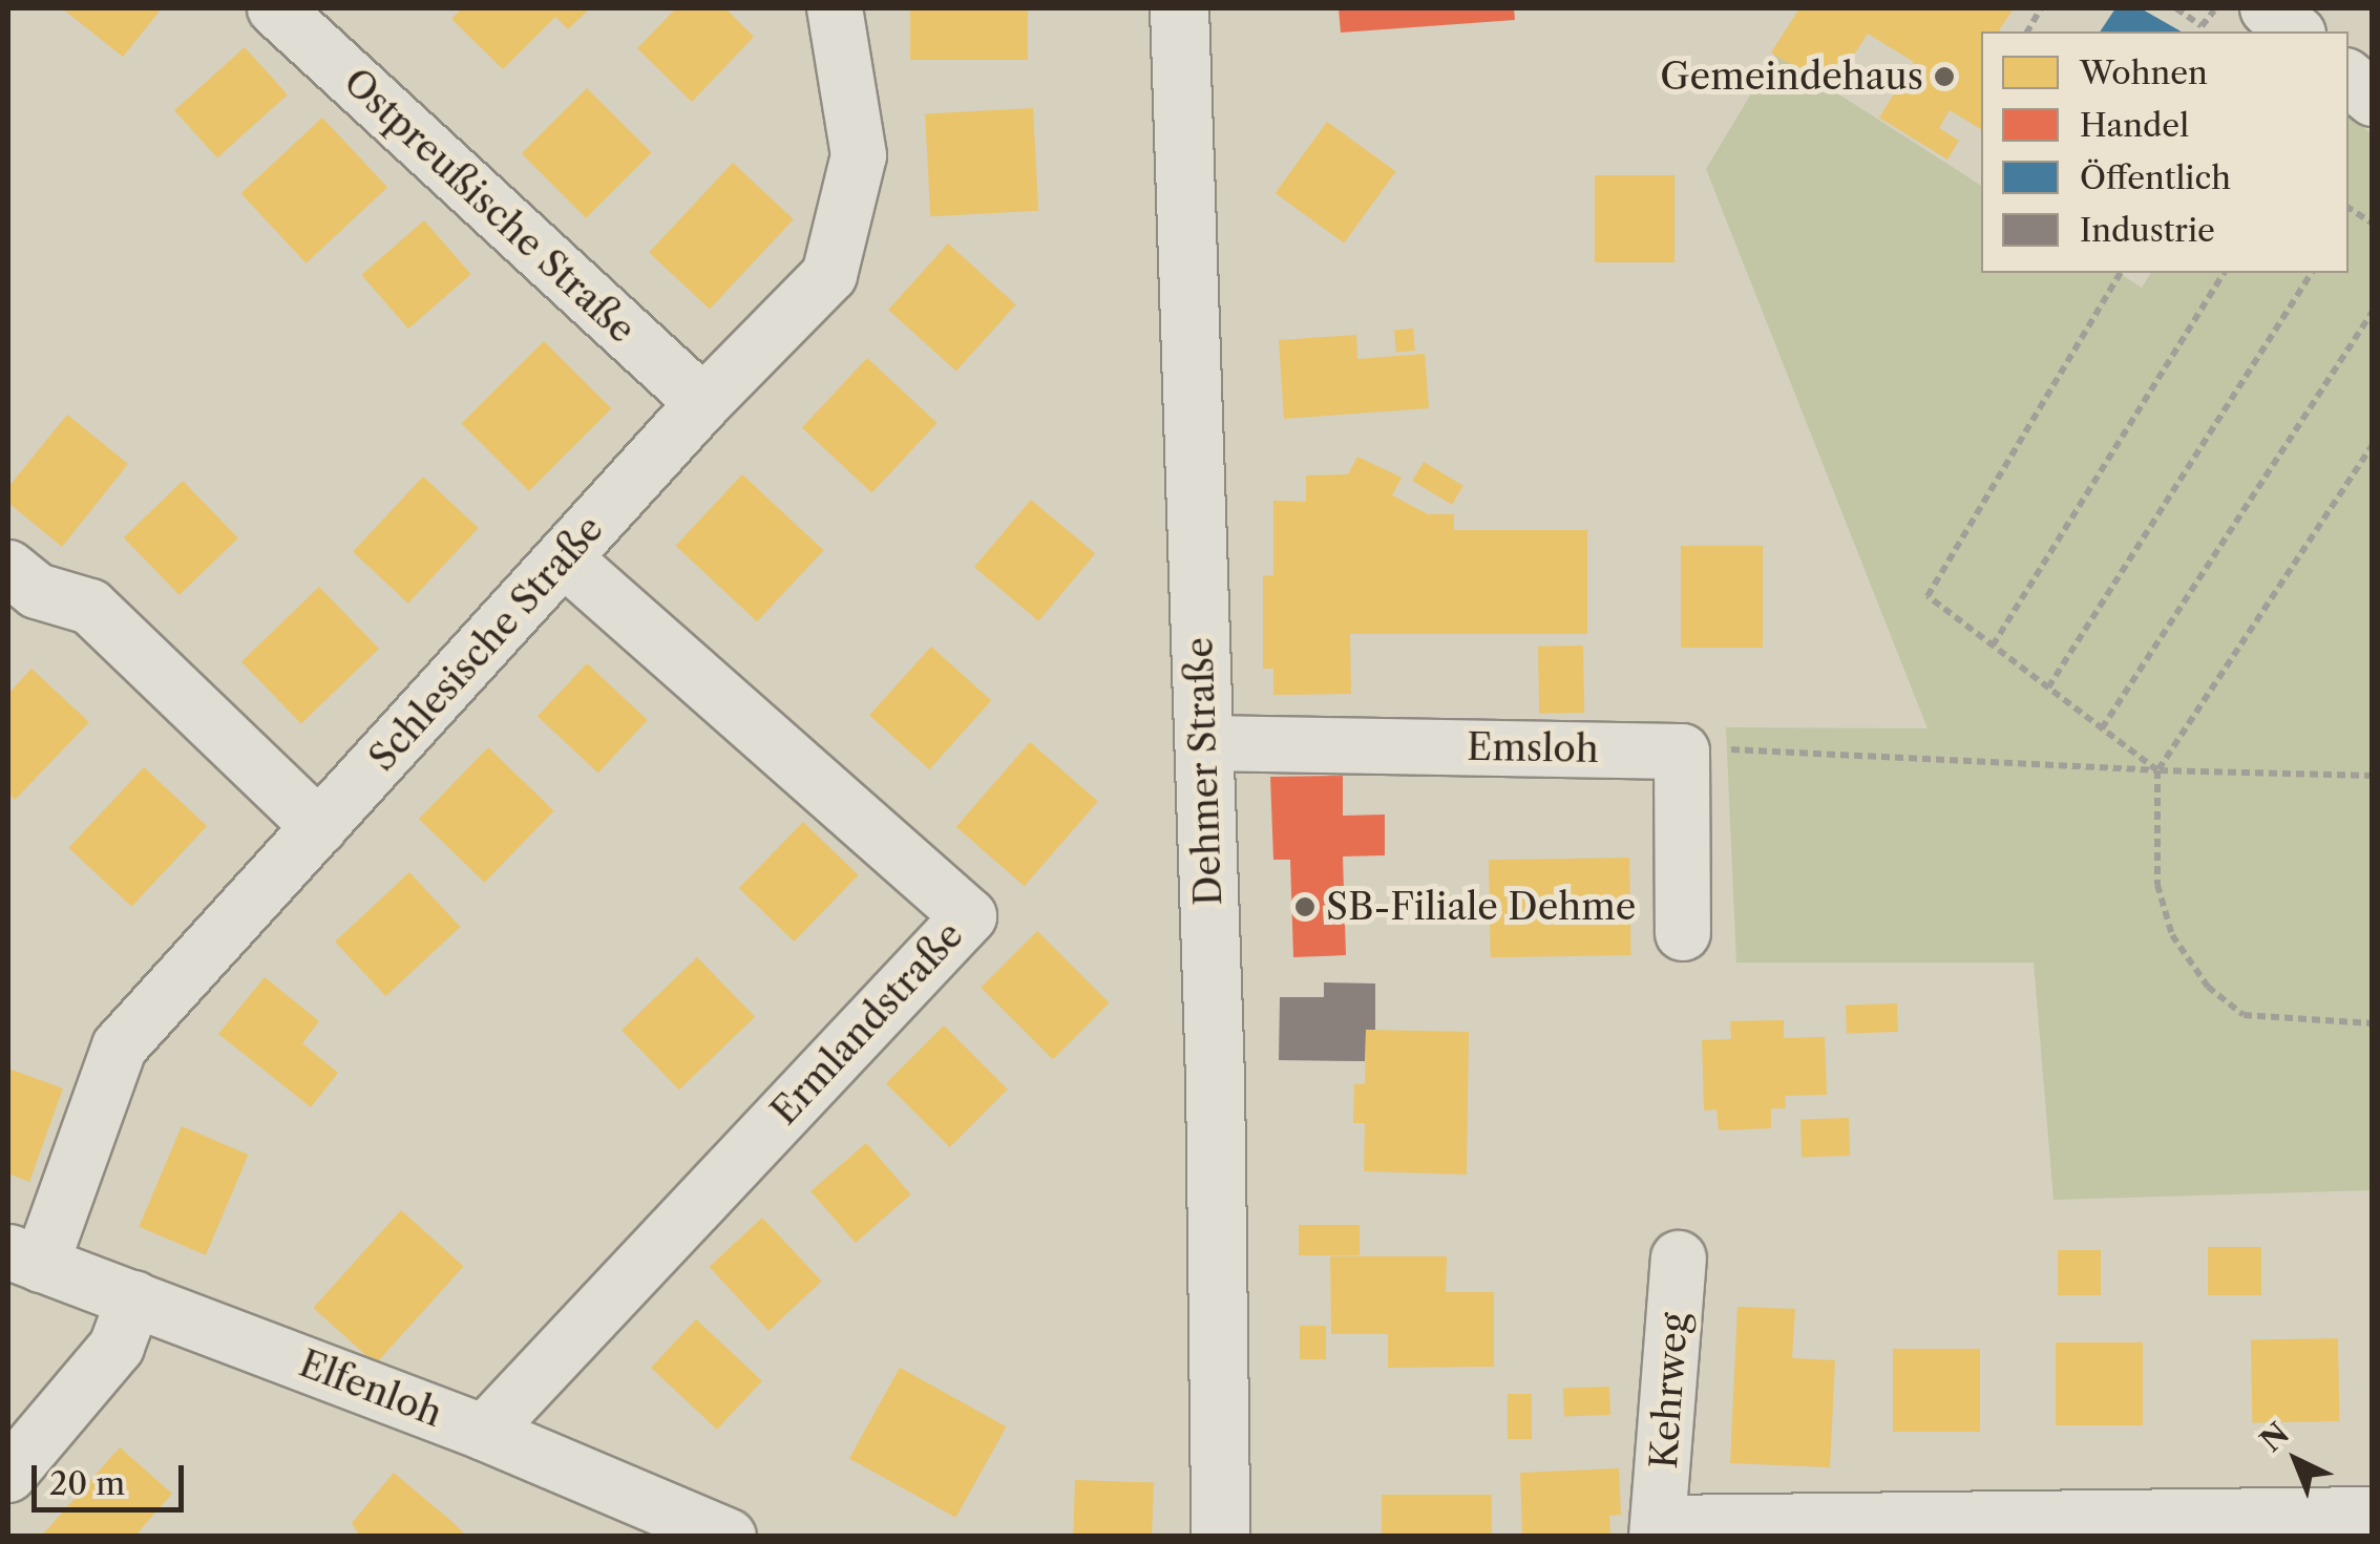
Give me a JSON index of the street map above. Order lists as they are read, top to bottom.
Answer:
{
  "streets": {
    "street": [
      "Ostpreußische Straße",
      "Schlesische Straße",
      "Emsloh",
      "Dehmer Straße",
      "Ermlandstraße",
      "Elfenloh",
      "Kehrweg"
    ]
  },
  "crossings": [
    ["Ostpreußische Straße", "Schlesische Straße"],
    ["Schlesische Straße", "Ermlandstraße"],
    ["Schlesische Straße", "Elfenloh"],
    ["Emsloh", "Dehmer Straße"],
    ["Ermlandstraße", "Elfenloh"]
  ],
  "places": ["Gemeindehaus", "SB-Filiale Dehme"],
  "legend": [
    "Wohnen",
    "Handel",
    "Öffentlich",
    "Industrie"
  ],
  "scale_bar": "20 m",
  "north": "top left"
}
